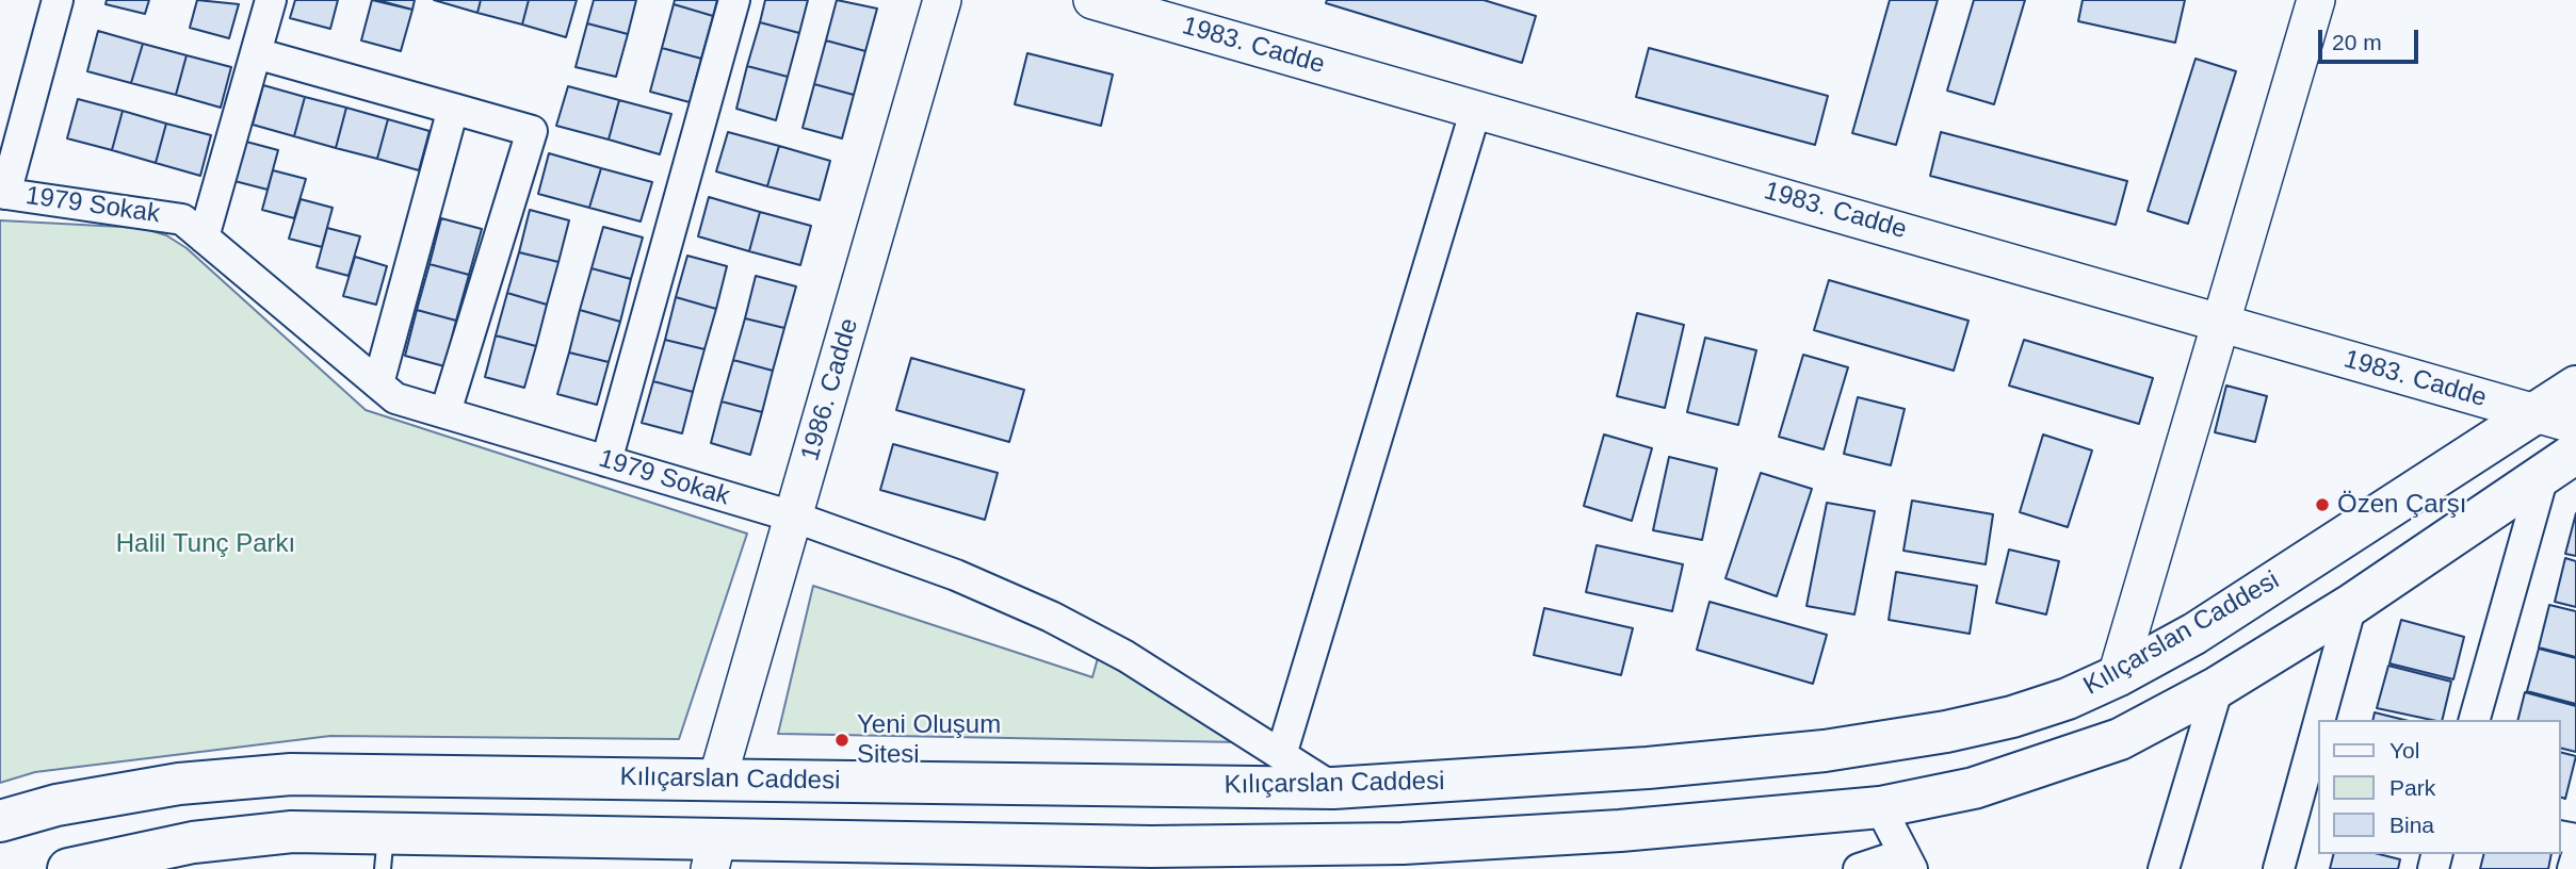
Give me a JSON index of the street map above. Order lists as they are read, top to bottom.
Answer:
{
  "streets": {
    "main road": ["Kılıçarslan Caddesi"],
    "street": ["1983. Cadde", "1979 Sokak", "1986. Cadde"]
  },
  "crossings": [
    ["1983. Cadde", "Kılıçarslan Caddesi"],
    ["1979 Sokak", "1986. Cadde"],
    ["1979 Sokak", "Kılıçarslan Caddesi"],
    ["1986. Cadde", "Kılıçarslan Caddesi"]
  ],
  "parks": ["Halil Tunç Parkı"],
  "places": ["Özen Çarşı", "Yeni Oluşum Sitesi"],
  "legend": ["Yol", "Park", "Bina"],
  "scale_bar": "20 m"
}
